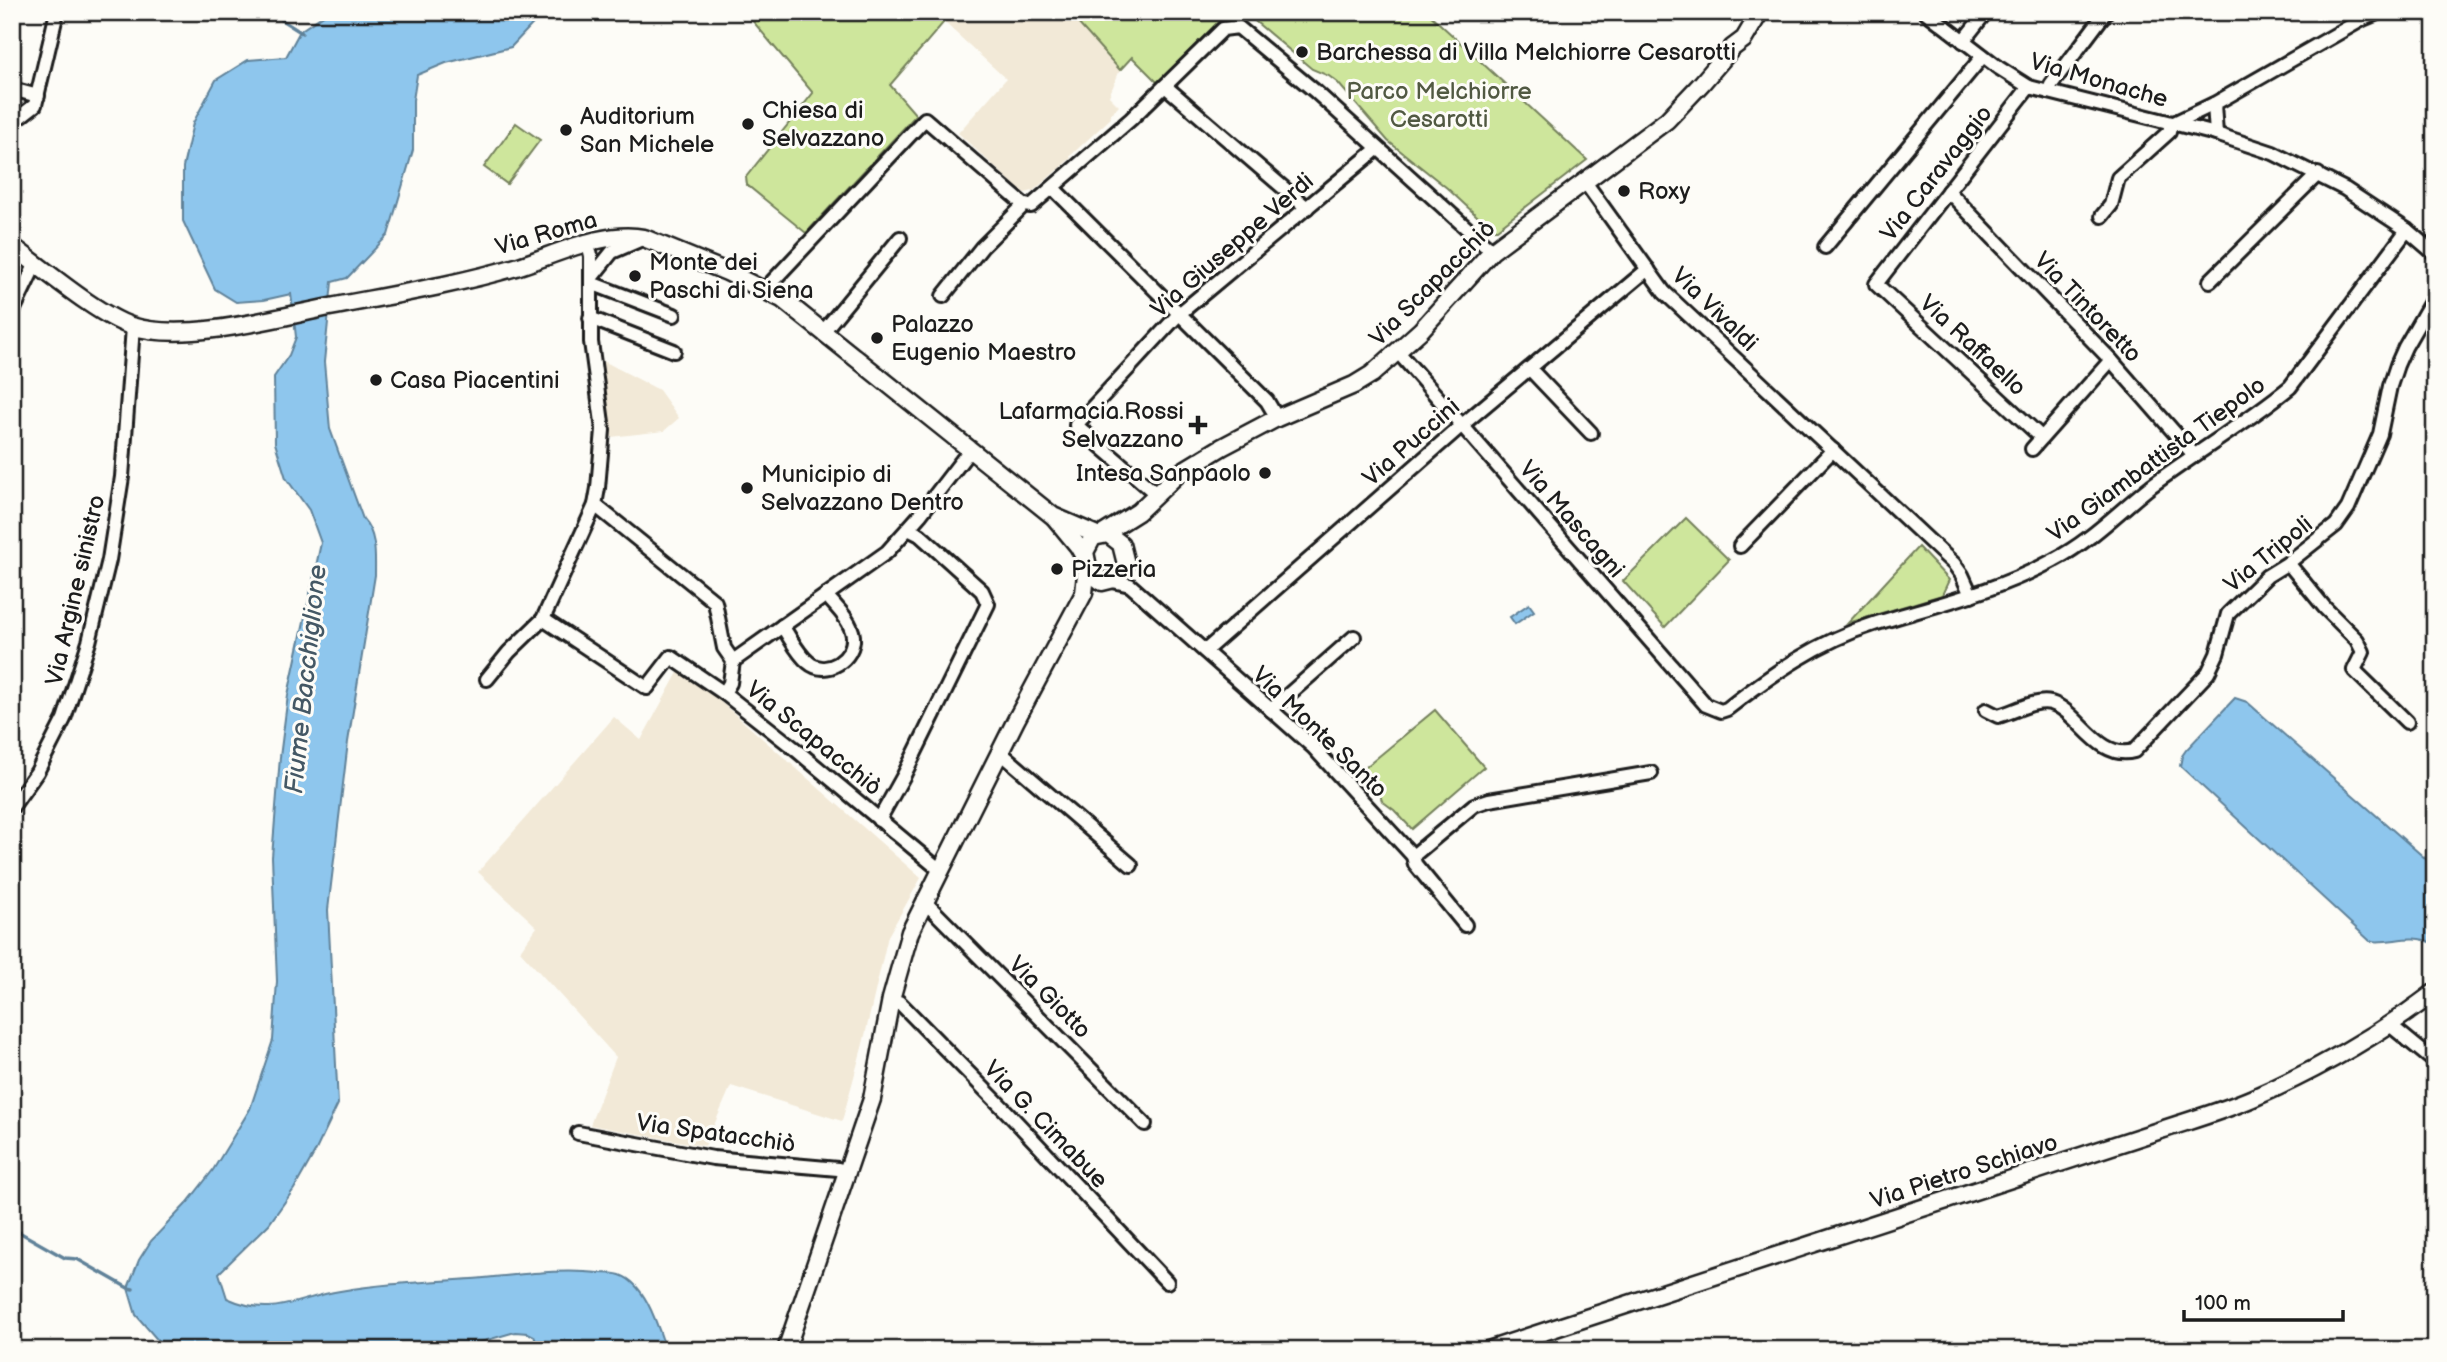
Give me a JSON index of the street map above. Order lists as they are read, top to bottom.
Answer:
{
  "streets": {
    "street": [
      "Via Monache",
      "Via Caravaggio",
      "Via Roma",
      "Via Giuseppe Verdi",
      "Via Scapacchiò",
      "Via Tintoretto",
      "Via Vivaldi",
      "Via Raffaello",
      "Via Puccini",
      "Via Giambattista Tiepolo",
      "Via Mascagni",
      "Via Tripoli",
      "Via Argine sinistro",
      "Via Monte Santo",
      "Via Giotto",
      "Via G. Cimabue",
      "Via Spatacchiò",
      "Via Pietro Schiavo"
    ]
  },
  "crossings": [
    ["Via Monache", "Via Caravaggio"],
    ["Via Caravaggio", "Via Tintoretto"],
    ["Via Caravaggio", "Via Raffaello"],
    ["Via Roma", "Via Scapacchiò"],
    ["Via Roma", "Via Argine sinistro"],
    ["Via Roma", "Via Monte Santo"],
    ["Via Giuseppe Verdi", "Via Scapacchiò"],
    ["Via Scapacchiò", "Via Vivaldi"],
    ["Via Scapacchiò", "Via Mascagni"],
    ["Via Scapacchiò", "Via Monte Santo"],
    ["Via Tintoretto", "Via Giambattista Tiepolo"],
    ["Via Vivaldi", "Via Puccini"],
    ["Via Vivaldi", "Via Giambattista Tiepolo"],
    ["Via Puccini", "Via Mascagni"],
    ["Via Puccini", "Via Monte Santo"],
    ["Via Giambattista Tiepolo", "Via Mascagni"]
  ],
  "water": ["Fiume Bacchiglione"],
  "parks": ["Parco Melchiorre Cesarotti"],
  "places": {
    "other": [
      "Barchessa di Villa Melchiorre Cesarotti",
      "Chiesa di Selvazzano",
      "Auditorium San Michele",
      "Roxy",
      "Monte dei Paschi di Siena",
      "Palazzo Eugenio Maestro",
      "Casa Piacentini",
      "Intesa Sanpaolo",
      "Municipio di Selvazzano Dentro",
      "Pizzeria"
    ],
    "health": ["Lafarmacia.Rossi Selvazzano"]
  },
  "scale_bar": "100 m"
}
